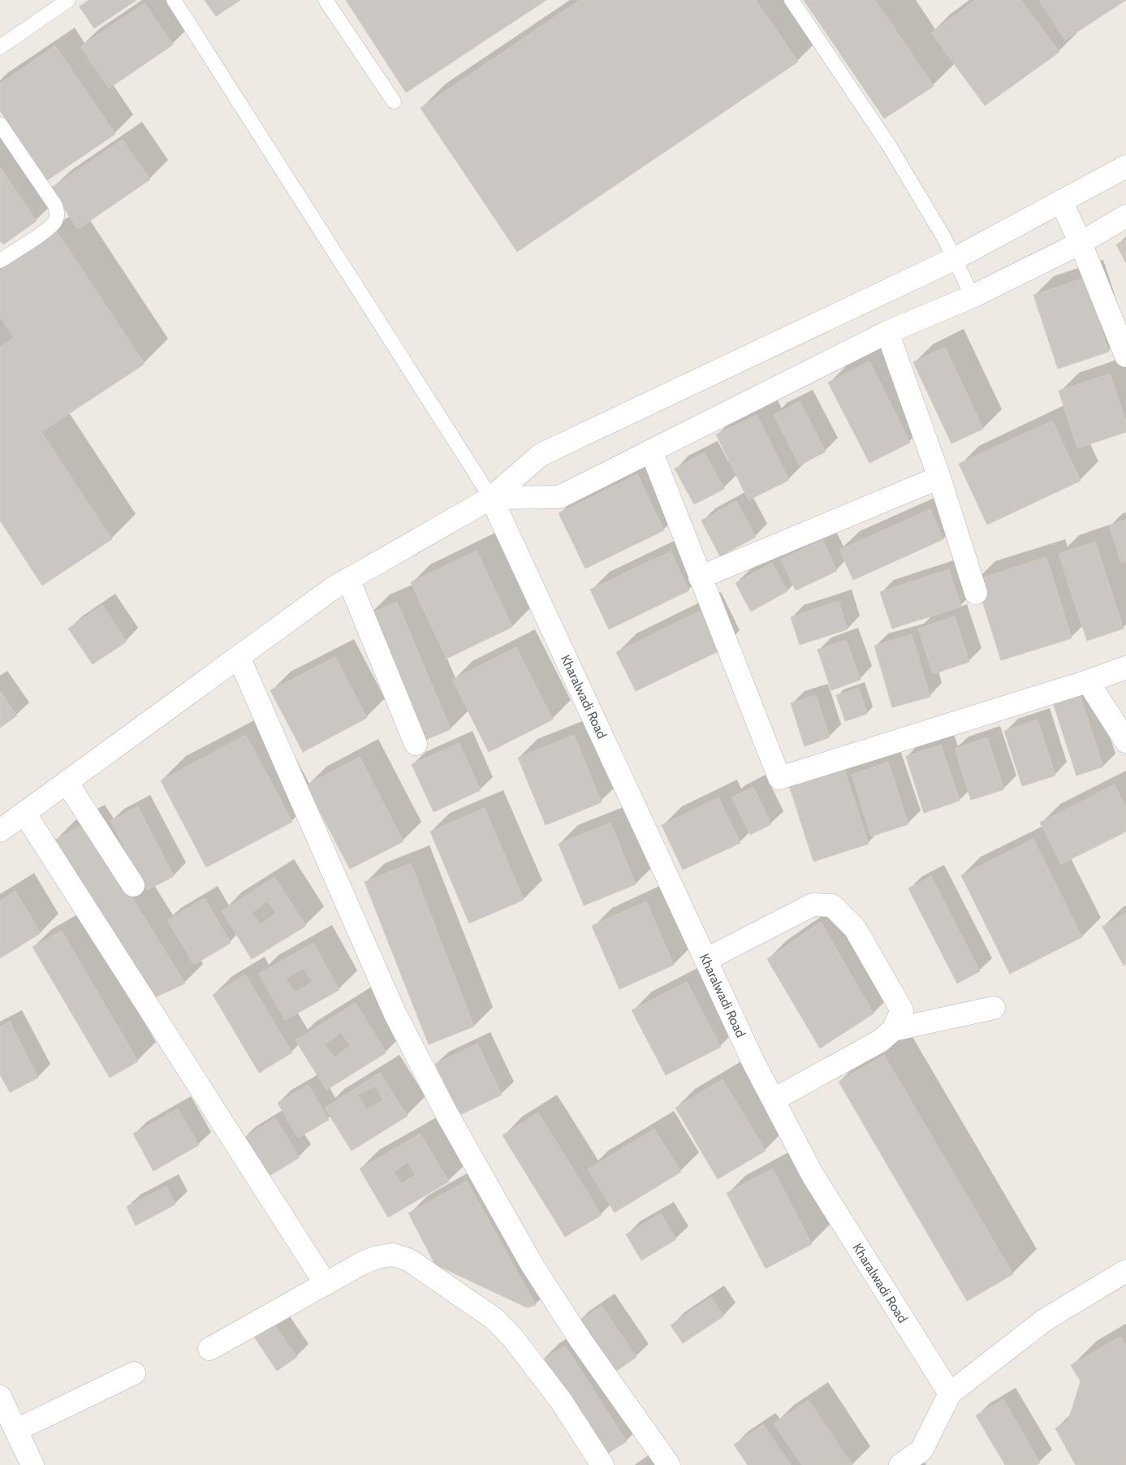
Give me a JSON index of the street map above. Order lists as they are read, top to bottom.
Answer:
{
  "streets": {
    "street": ["Kharalwadi Road"]
  }
}
